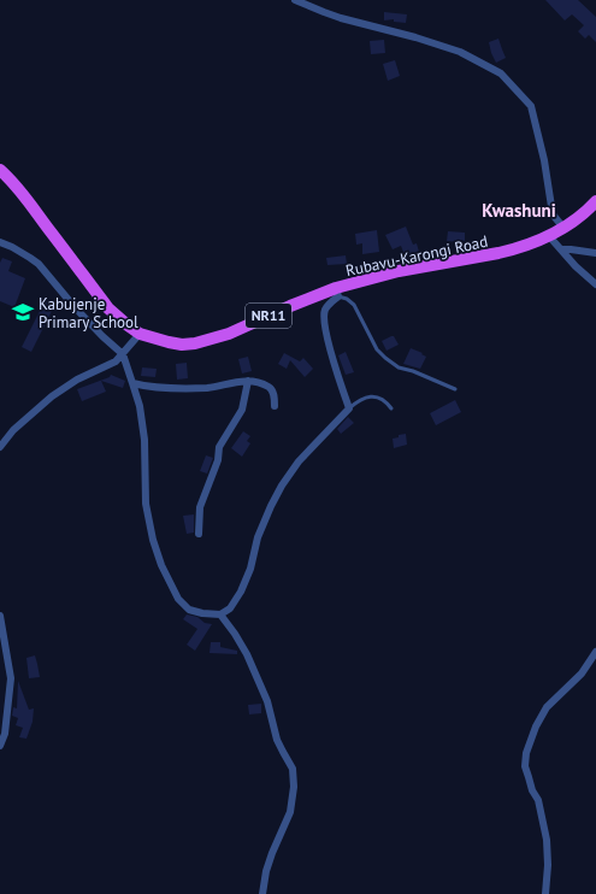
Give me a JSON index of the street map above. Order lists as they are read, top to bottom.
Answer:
{
  "streets": {
    "highway": ["Rubavu-Karongi Road", "NR11"]
  },
  "districts": ["Kwashuni"],
  "places": {
    "school or university": ["Kabujenje Primary School"]
  }
}
